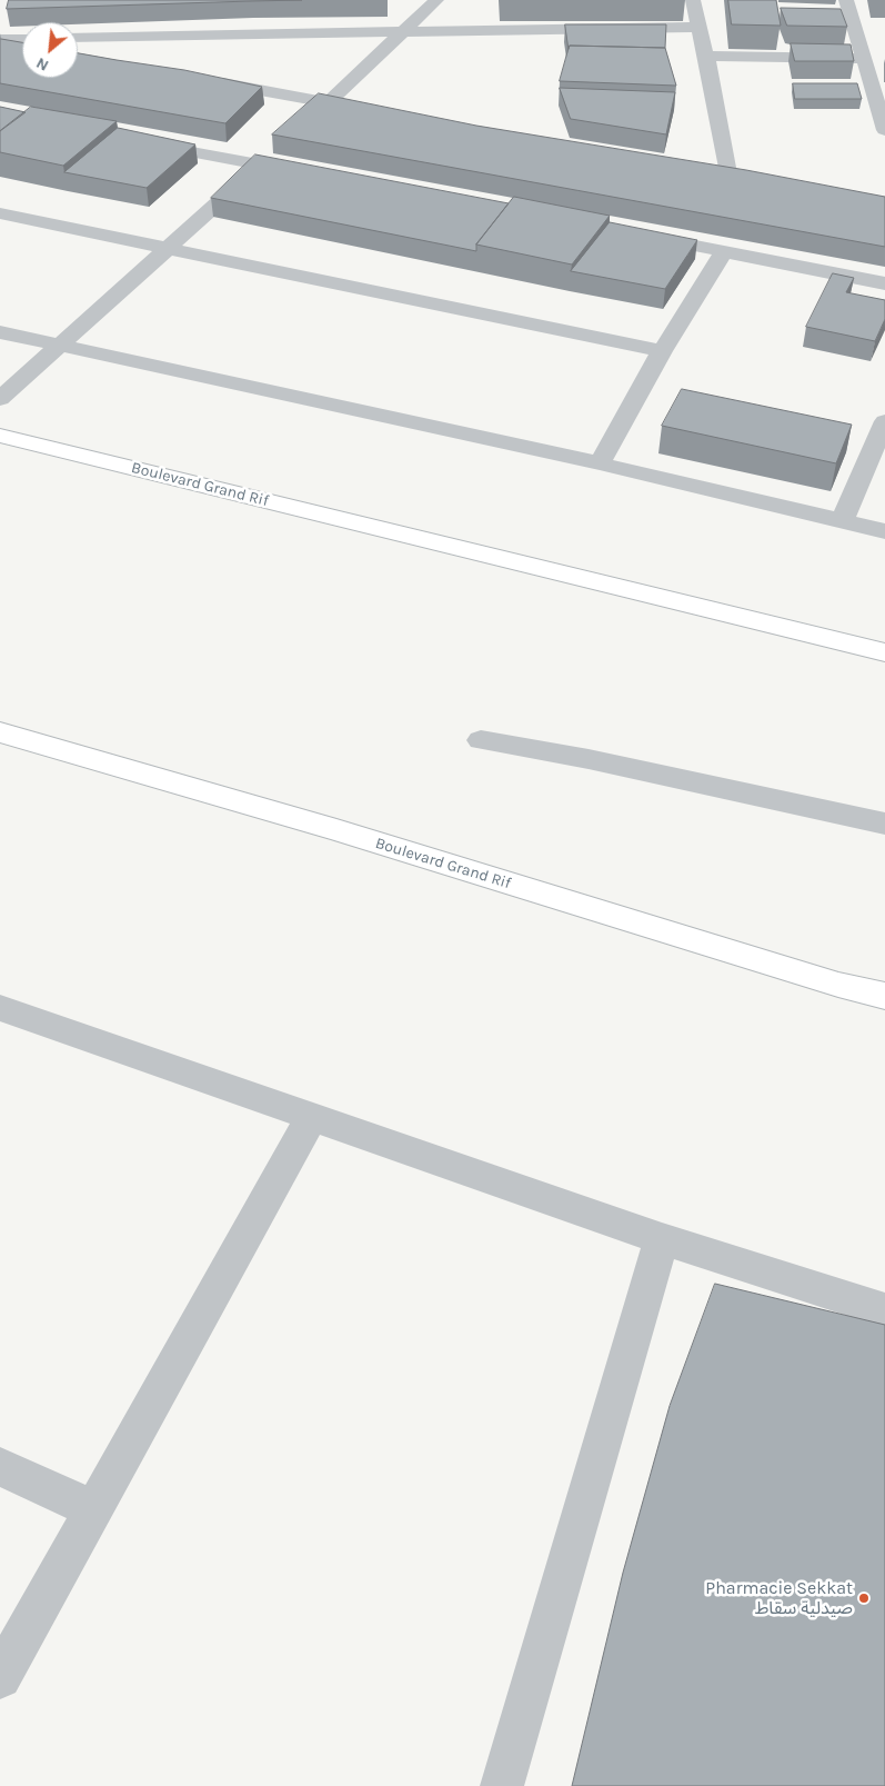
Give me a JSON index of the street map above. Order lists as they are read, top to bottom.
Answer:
{
  "streets": {
    "main road": ["Boulevard Grand Rif"]
  },
  "places": ["Pharmacie Sekkat صيدلية سقاط"],
  "north": "bottom left"
}
